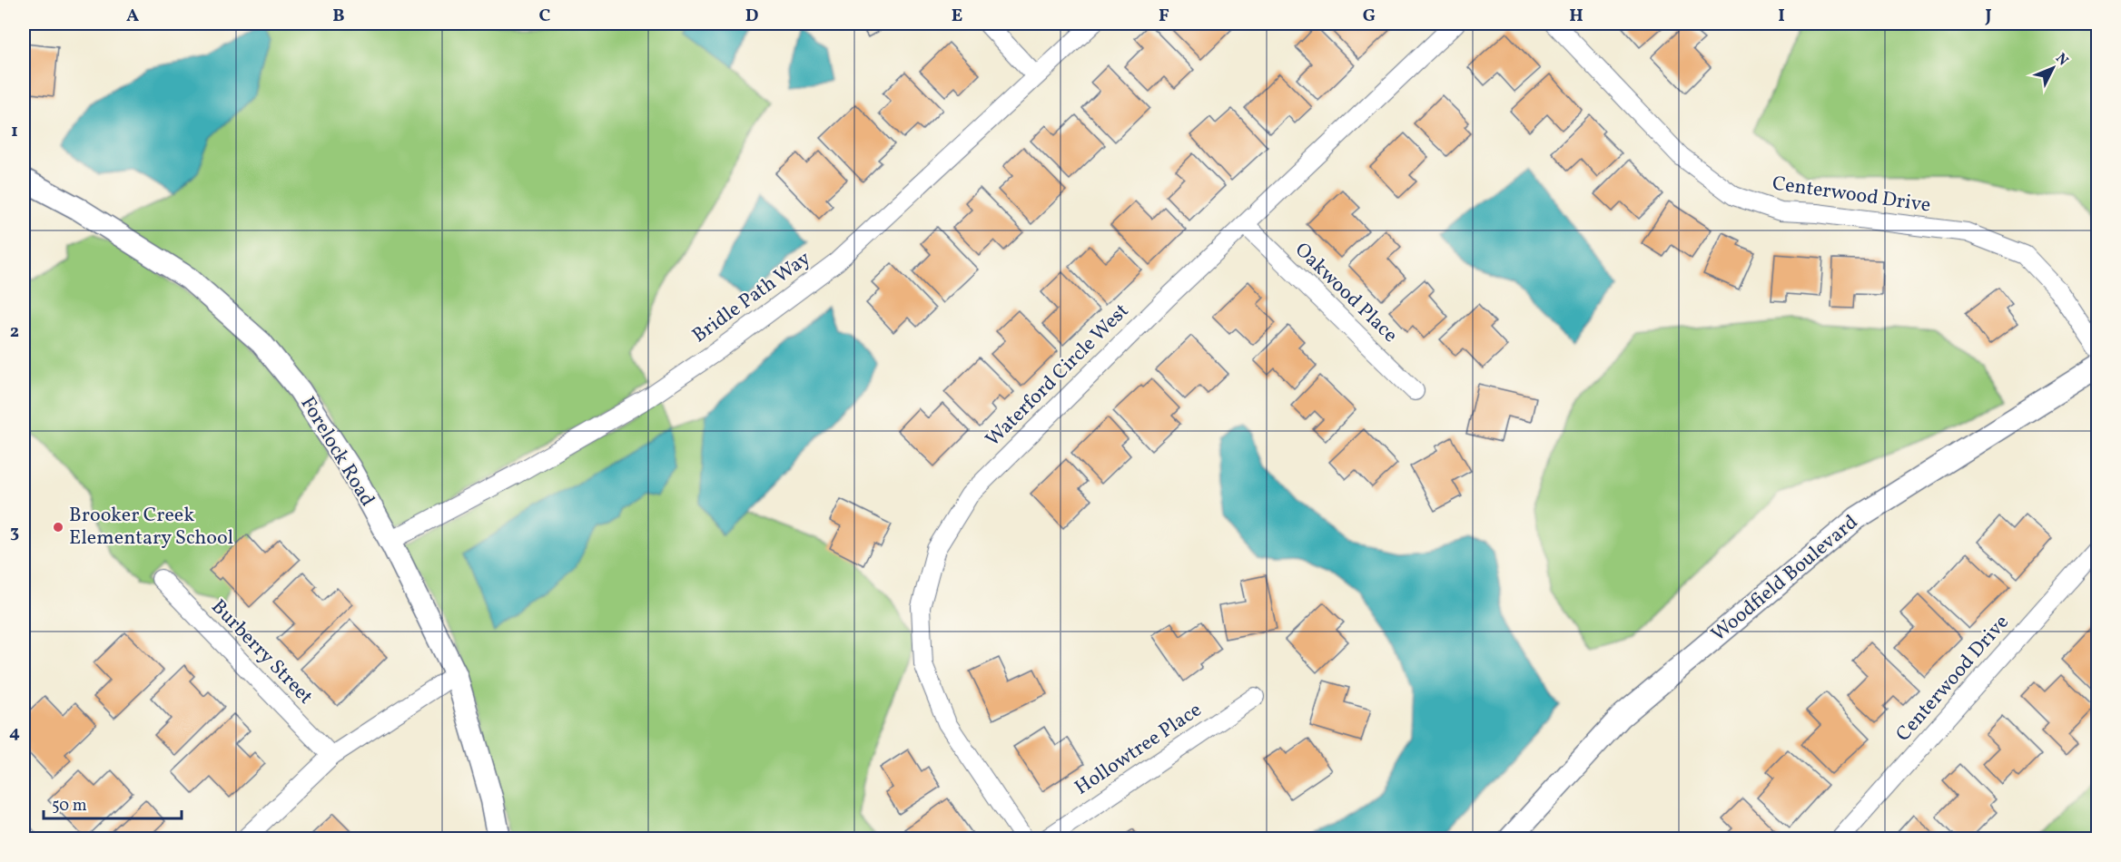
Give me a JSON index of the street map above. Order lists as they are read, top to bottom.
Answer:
{
  "streets": {
    "street": [
      "Centerwood Drive",
      "Oakwood Place",
      "Bridle Path Way",
      "Waterford Circle West",
      "Forelock Road",
      "Woodfield Boulevard",
      "Burberry Street",
      "Hollowtree Place"
    ]
  },
  "crossings": [
    ["Oakwood Place", "Waterford Circle West"],
    ["Bridle Path Way", "Forelock Road"]
  ],
  "places": ["Brooker Creek Elementary School"],
  "scale_bar": "50 m",
  "north": "top right",
  "grid": {
    "columns": [
      "A",
      "B",
      "C",
      "D",
      "E",
      "F",
      "G",
      "H",
      "I",
      "J"
    ],
    "rows": [
      "1",
      "2",
      "3",
      "4"
    ]
  }
}
